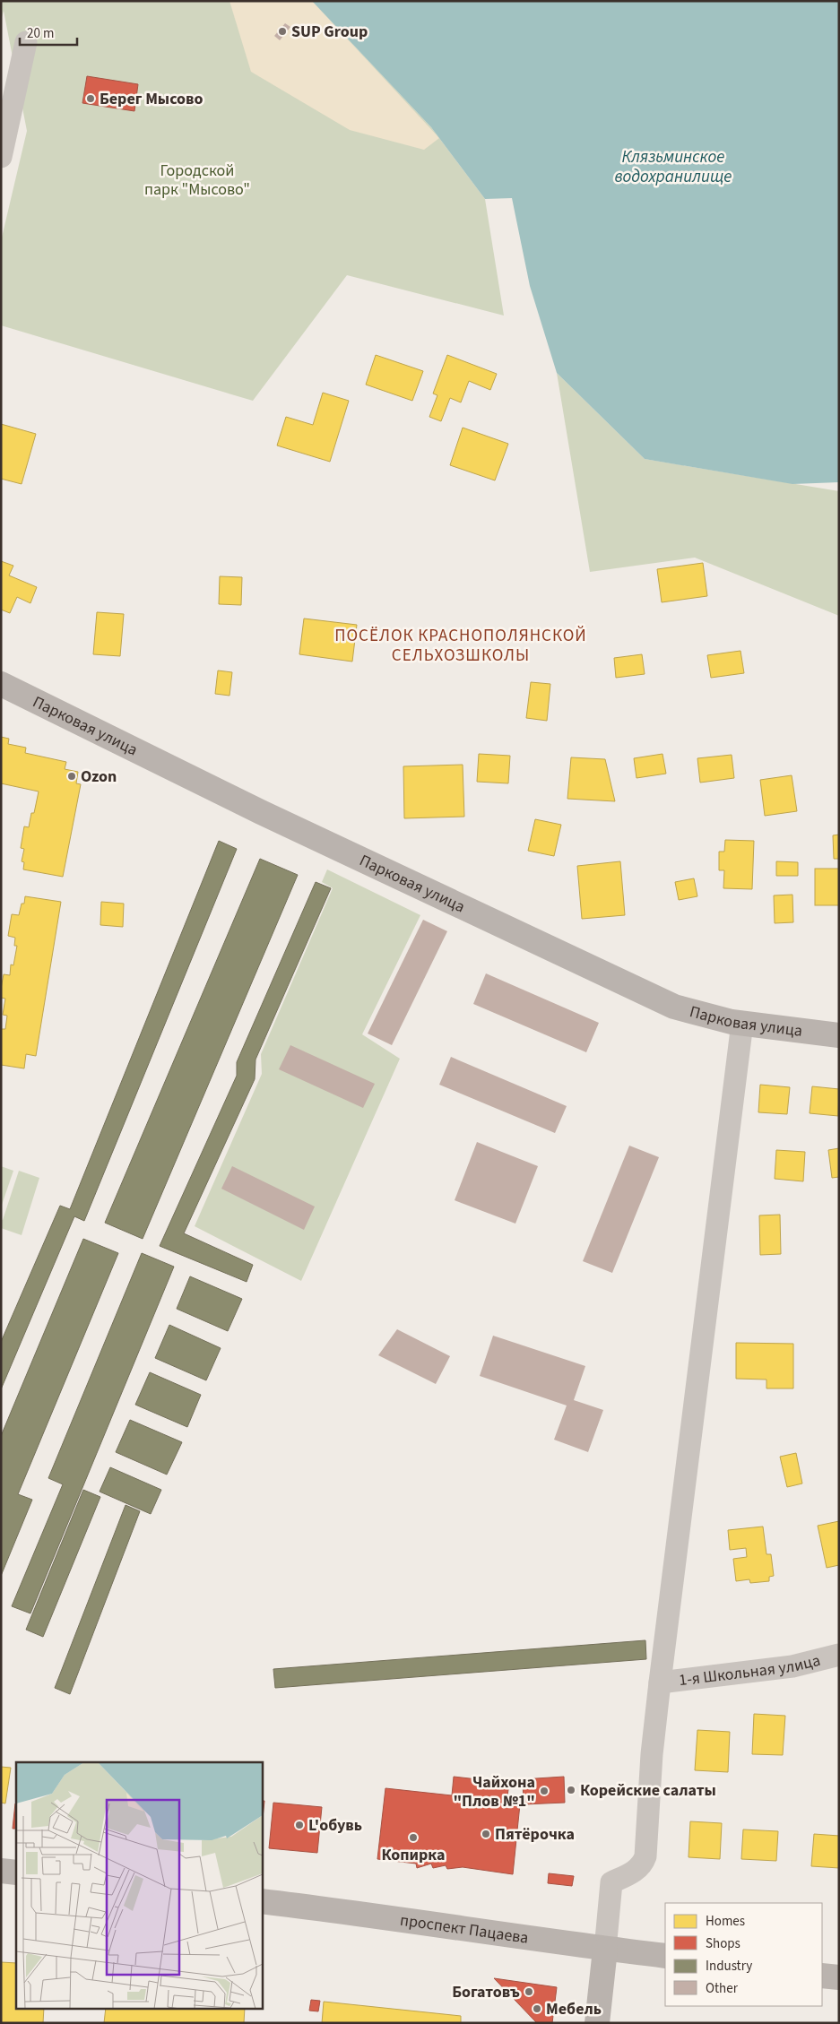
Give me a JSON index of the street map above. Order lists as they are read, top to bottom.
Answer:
{
  "streets": {
    "street": ["Парковая улица", "1-я Школьная улица", "проспект Пацаева"]
  },
  "districts": ["ПОСЁЛОК КРАСНОПОЛЯНСКОЙ СЕЛЬХОЗШКОЛЫ"],
  "water": ["Клязьминское водохранилище"],
  "parks": ["Городской парк \"Мысово\""],
  "places": [
    "SUP Group",
    "Берег Мысово",
    "Ozon",
    "Корейские салаты",
    "Чайхона \"Плов №1\"",
    "L'обувь",
    "Пятёрочка",
    "Копирка",
    "Богатовъ",
    "Мебель"
  ],
  "legend": [
    "Homes",
    "Shops",
    "Industry",
    "Other"
  ],
  "scale_bar": "20 m"
}
